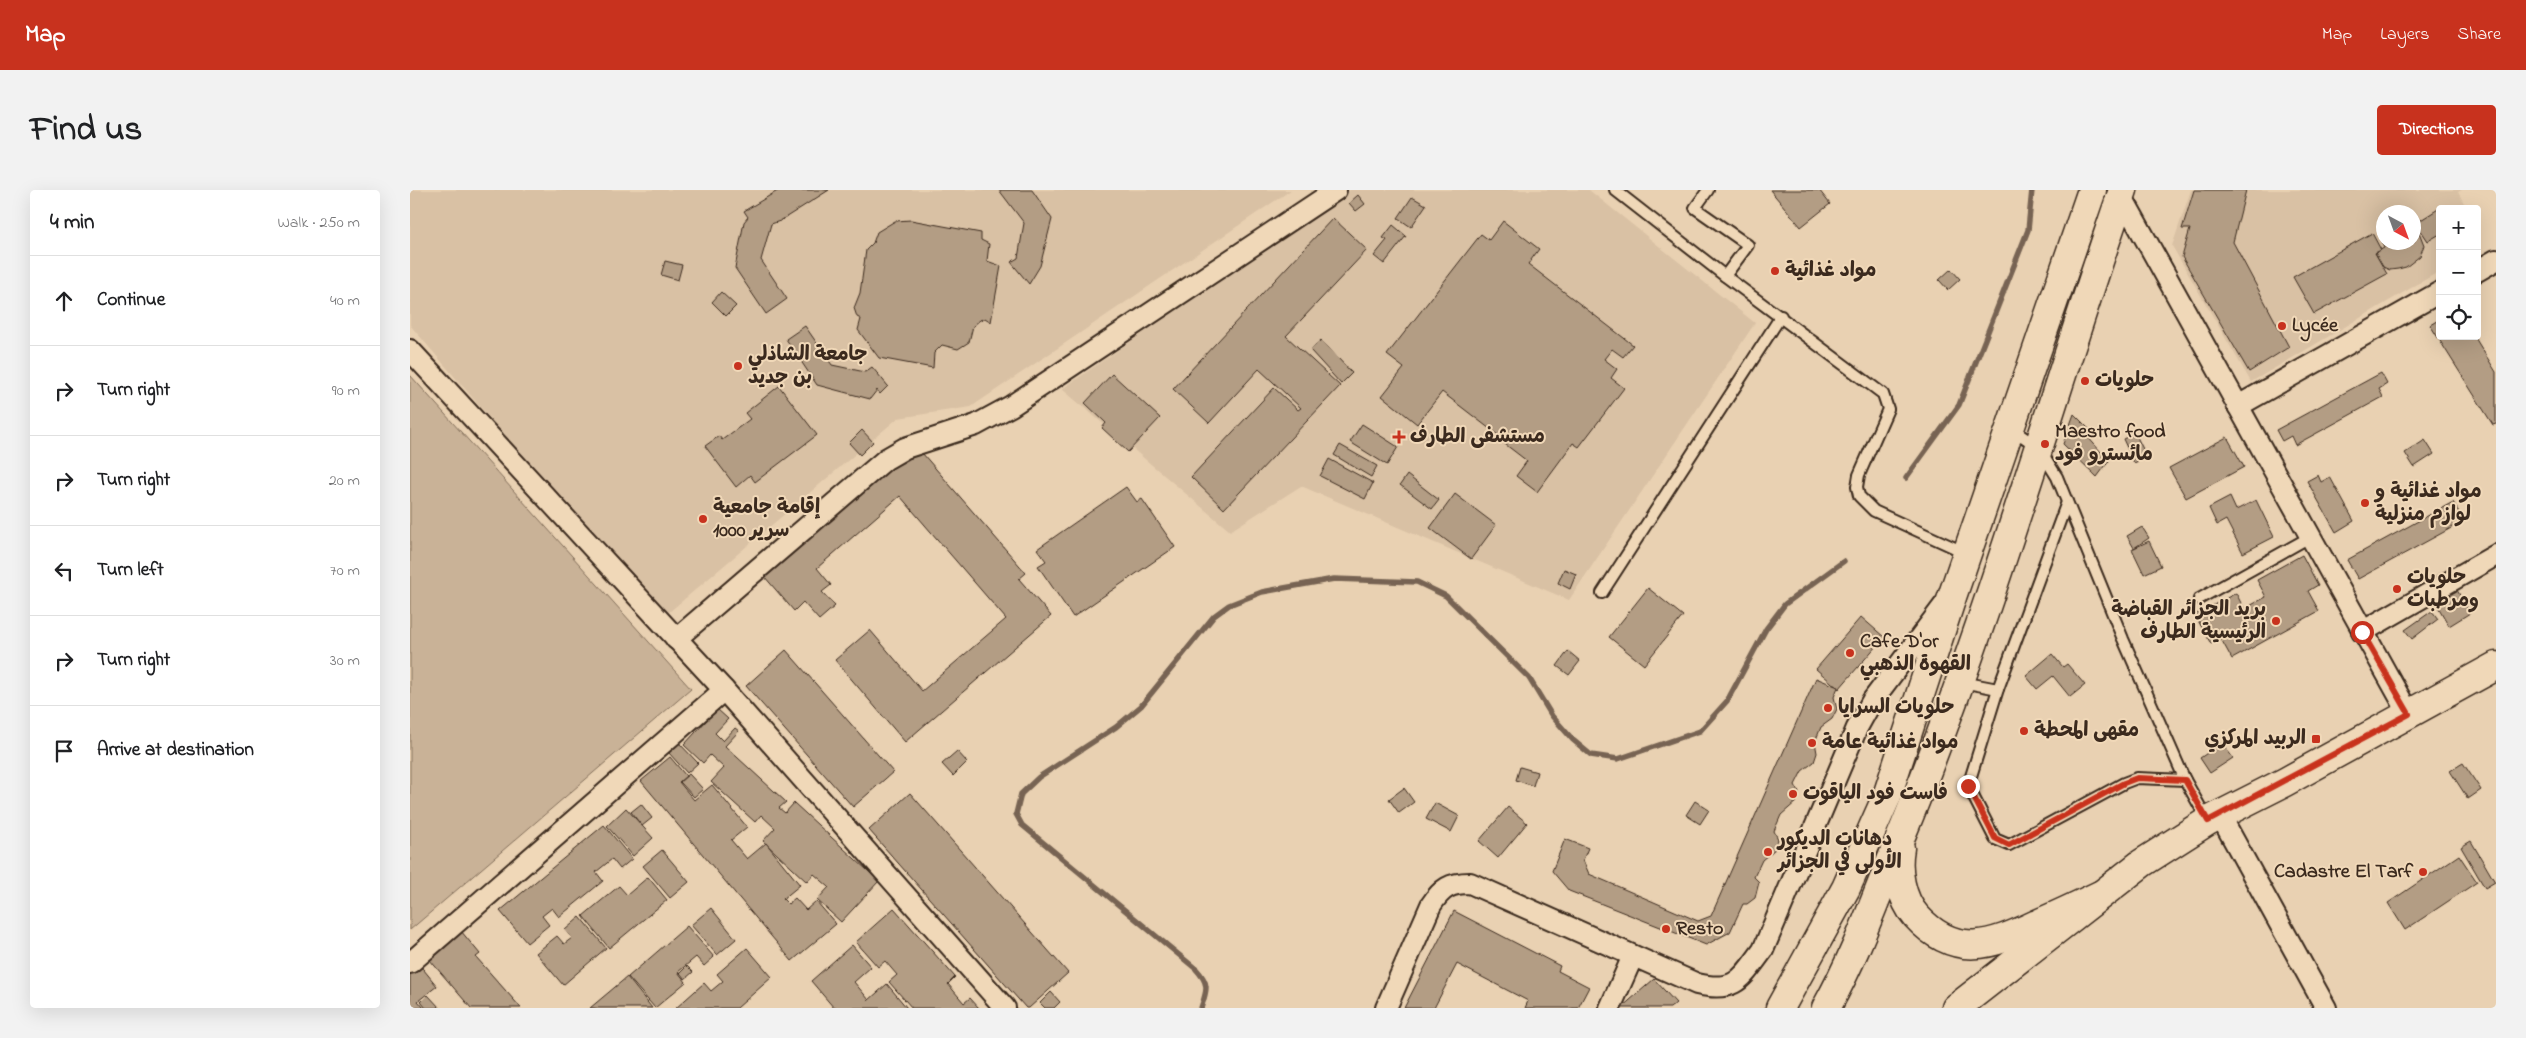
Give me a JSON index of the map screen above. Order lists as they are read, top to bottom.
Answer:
{
  "places": {
    "other": [
      "مواد غذائية",
      "Lycée",
      "جامعة الشاذلي بن جديد",
      "حلويات",
      "Maestro food مائسترو فود",
      "مواد غذائية و لوازم منزلية",
      "إقامة جامعية 1000 سرير",
      "حلويات ومرطبات",
      "بريد الجزائر القباضة الرئيسية الطارف",
      "Cafe D'or القهوة الذهبي",
      "حلويات السرايا",
      "مقهى المحطة",
      "مواد غذائية عامة",
      "فاست فود الياقوت",
      "دهانات الديكور الأولى في الجزائر",
      "Cadastre El Tarf",
      "Resto"
    ],
    "health": ["مستشفى الطارف"],
    "transit": ["الربيد المركزي"]
  },
  "north": "bottom right",
  "page": {
    "header": "Map",
    "nav": ["Map", "Layers", "Share"],
    "title": "Find us",
    "buttons": "Directions",
    "heading": ["4 min", "Walk · 250 m"],
    "map_buttons": ["+", "−"],
    "list": [
      ["Continue", "40 m"],
      ["Turn right", "90 m"],
      ["Turn right", "20 m"],
      ["Turn left", "70 m"],
      ["Turn right", "30 m"],
      "Arrive at destination"
    ]
  }
}
